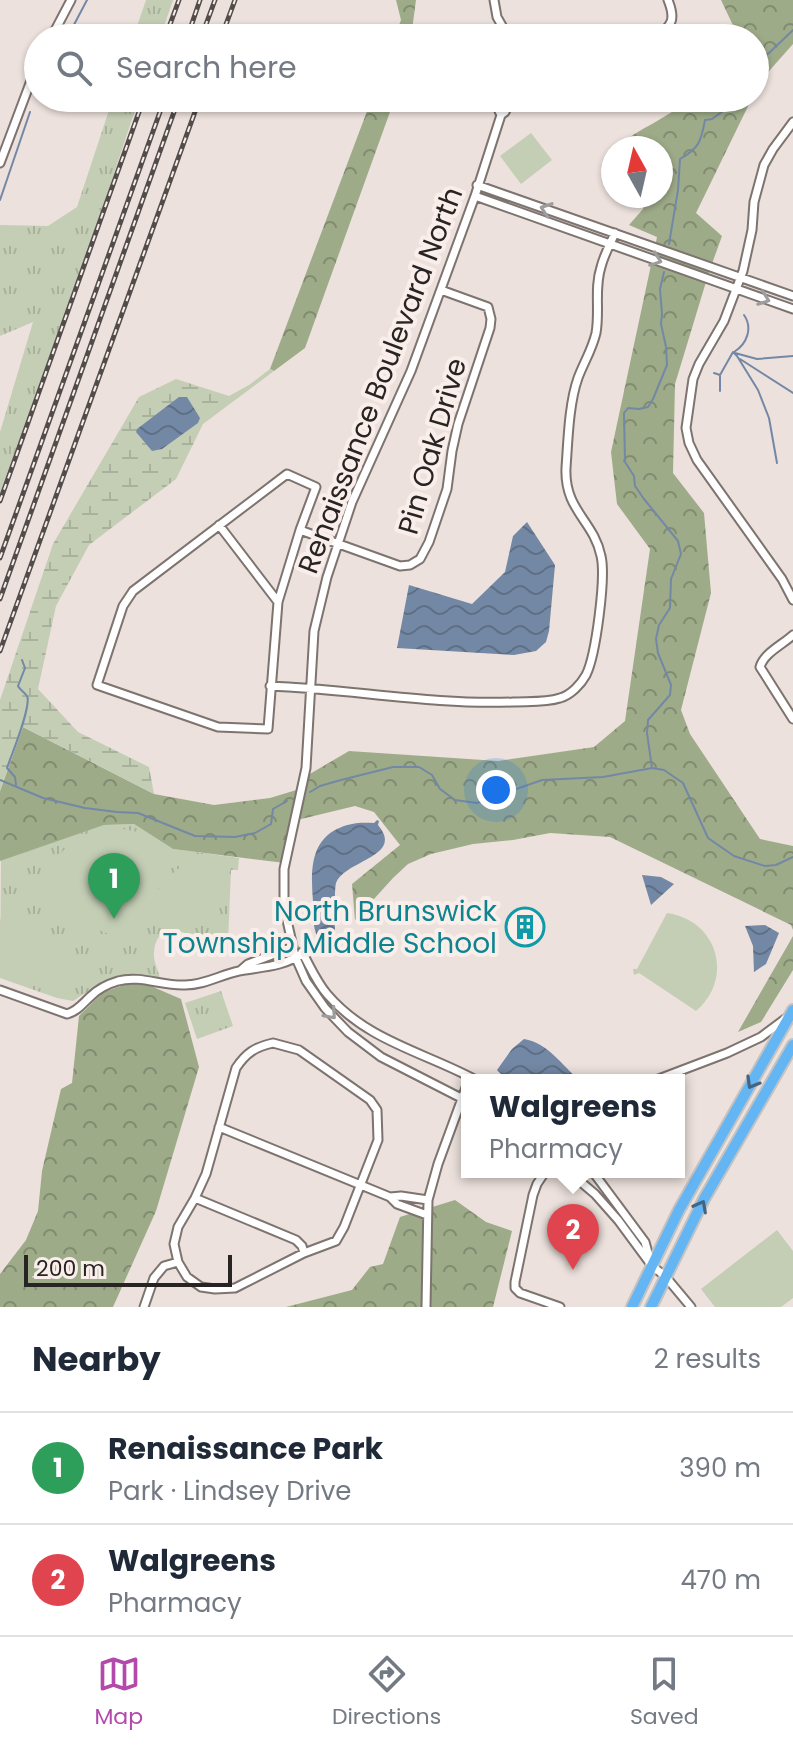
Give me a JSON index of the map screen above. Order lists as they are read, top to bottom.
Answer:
{
  "streets": {
    "street": ["Renaissance Boulevard North", "Pin Oak Drive"]
  },
  "crossings": [
    ["Renaissance Boulevard North", "Pin Oak Drive"]
  ],
  "places": {
    "building": ["North Brunswick Township Middle School"]
  },
  "scale_bar": "200 m",
  "north": "top",
  "page": {
    "search": "Search here",
    "pins": ["1", "2"],
    "popup": ["Walgreens", "Pharmacy"],
    "scale": "200 m",
    "heading": ["Nearby", "2 results"],
    "list": [
      {
        "mark": "1",
        "name": "Renaissance Park",
        "note": "Park · Lindsey Drive",
        "value": "390 m"
      },
      {
        "mark": "2",
        "name": "Walgreens",
        "note": "Pharmacy",
        "value": "470 m"
      }
    ],
    "nav": ["Map", "Directions", "Saved"]
  }
}
